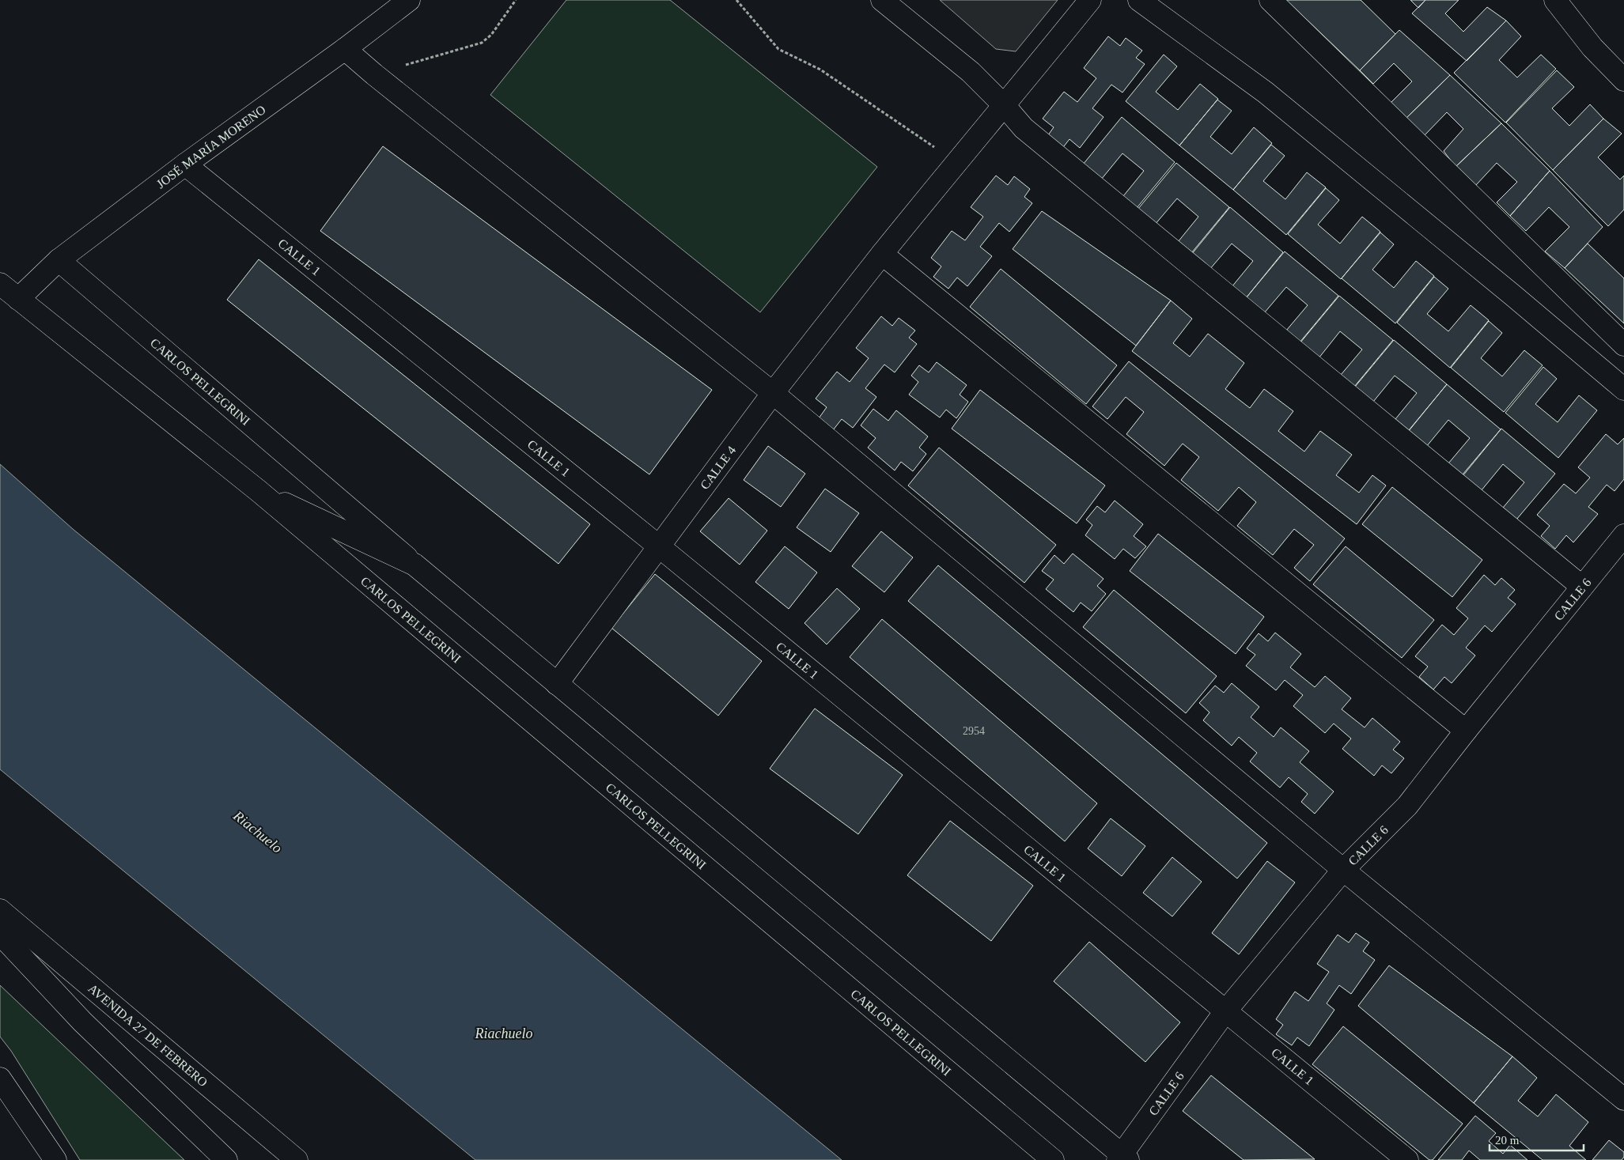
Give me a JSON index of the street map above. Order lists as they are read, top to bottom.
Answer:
{
  "streets": {
    "street": [
      "JOSÉ MARÍA MORENO",
      "CALLE 1",
      "CARLOS PELLEGRINI",
      "CALLE 4",
      "CALLE 6",
      "AVENIDA 27 DE FEBRERO"
    ]
  },
  "crossings": [
    ["JOSÉ MARÍA MORENO", "CALLE 1"],
    ["JOSÉ MARÍA MORENO", "CARLOS PELLEGRINI"],
    ["CALLE 1", "CALLE 4"],
    ["CALLE 1", "CALLE 6"],
    ["CARLOS PELLEGRINI", "CALLE 4"],
    ["CARLOS PELLEGRINI", "CALLE 6"]
  ],
  "water": ["Riachuelo"],
  "house_numbers": ["2954"],
  "scale_bar": "20 m"
}
